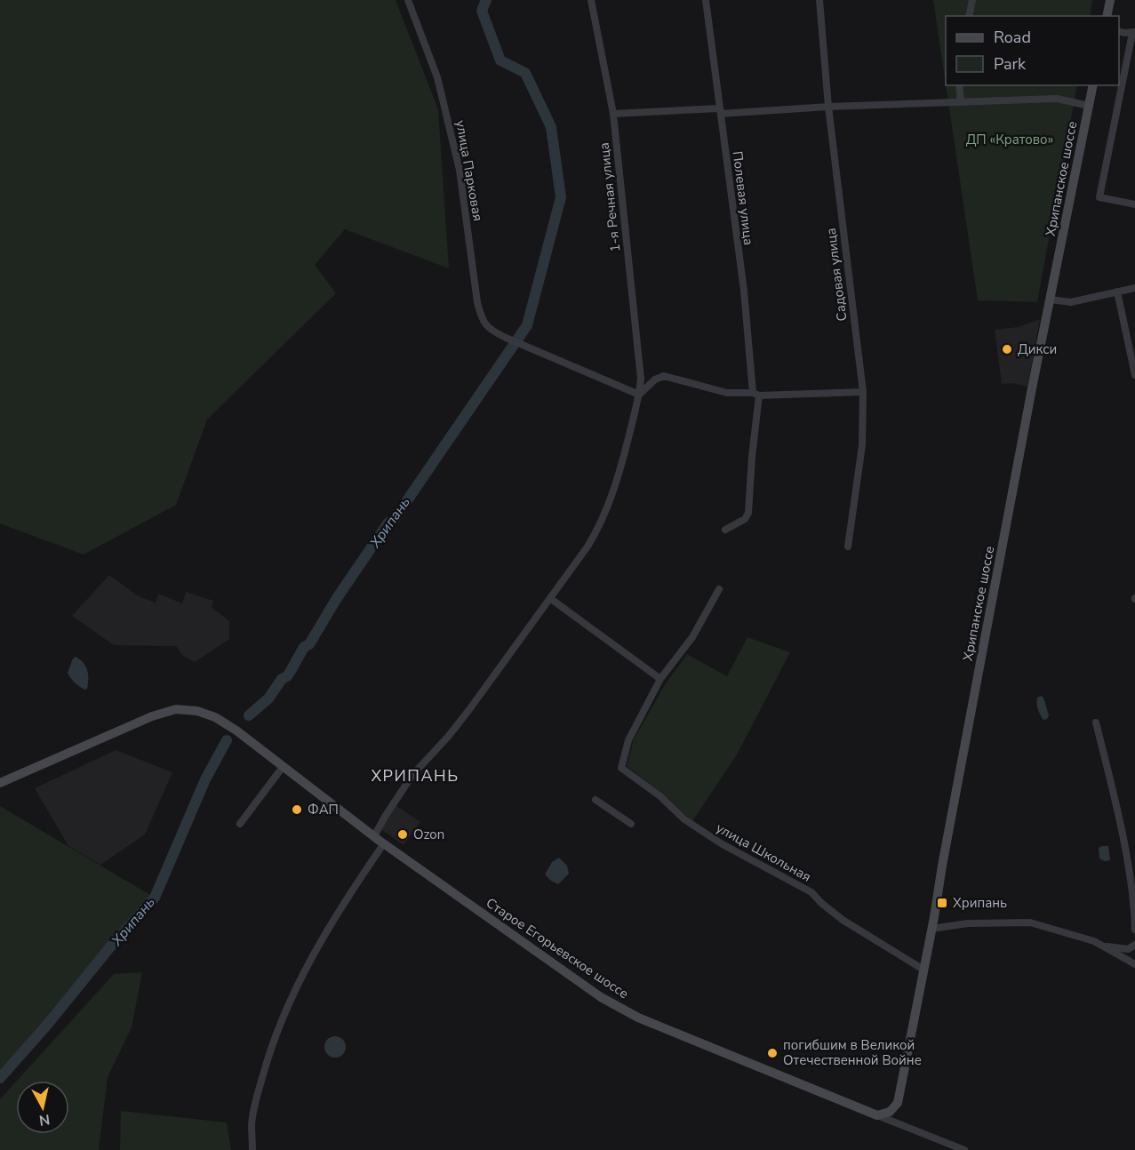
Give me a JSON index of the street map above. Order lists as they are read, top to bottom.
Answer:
{
  "streets": {
    "main road": ["Хрипанское шоссе", "Старое Егорьевское шоссе"],
    "street": [
      "улица Парковая",
      "1-я Речная улица",
      "Полевая улица",
      "Садовая улица",
      "улица Школьная"
    ]
  },
  "crossings": [
    ["улица Парковая", "1-я Речная улица"],
    ["Хрипанское шоссе", "улица Школьная"],
    ["Хрипанское шоссе", "Старое Егорьевское шоссе"],
    ["1-я Речная улица", "Старое Егорьевское шоссе"]
  ],
  "districts": ["ХРИПАНЬ"],
  "water": ["Хрипань"],
  "parks": ["ДП «Кратово»"],
  "places": {
    "other": [
      "Дикси",
      "ФАП",
      "Ozon",
      "погибшим в Великой Отечественной Войне"
    ],
    "transit": ["Хрипань"]
  },
  "legend": ["Road", "Park"],
  "north": "bottom"
}
